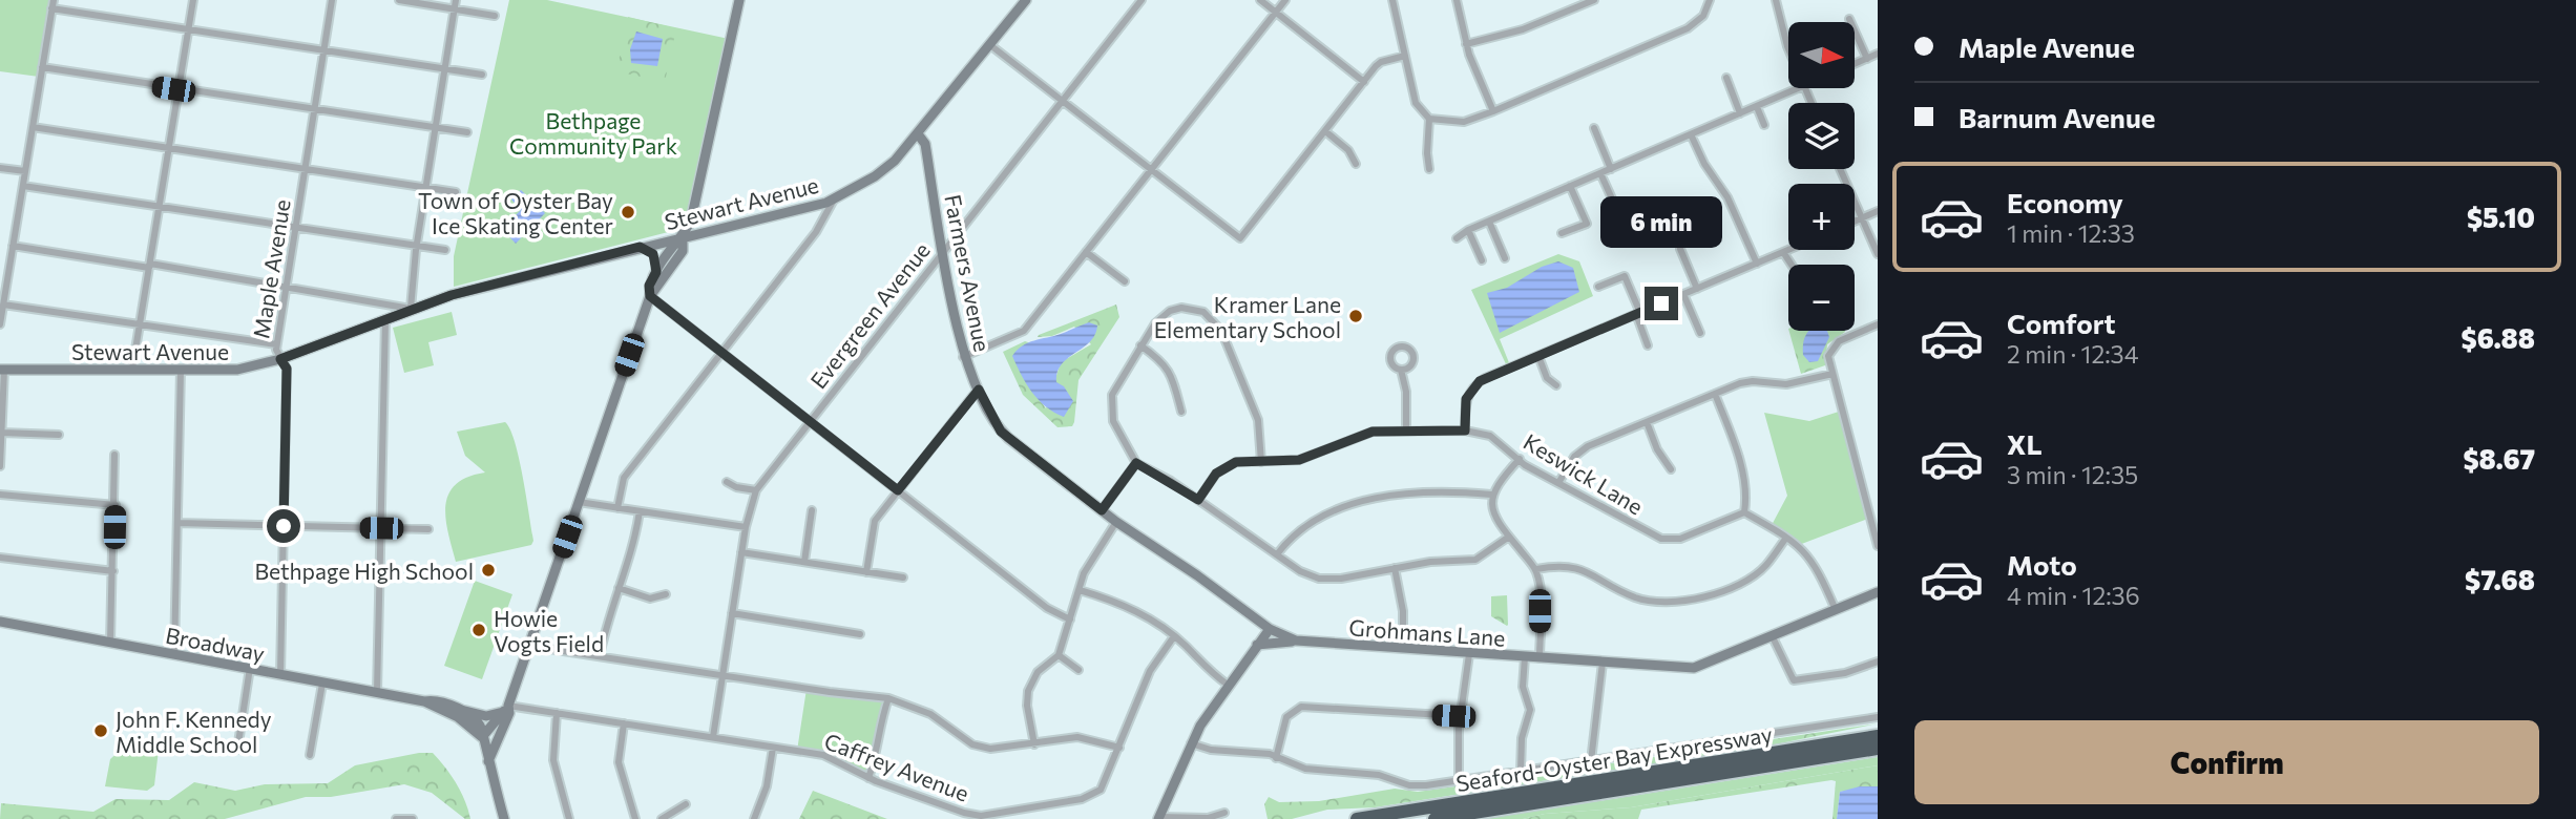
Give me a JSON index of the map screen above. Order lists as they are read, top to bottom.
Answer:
{
  "streets": {
    "highway": ["Seaford-Oyster Bay Expressway"],
    "main road": [
      "Stewart Avenue",
      "Farmers Avenue",
      "Grohmans Lane",
      "Broadway"
    ],
    "street": [
      "Maple Avenue",
      "Evergreen Avenue",
      "Keswick Lane",
      "Caffrey Avenue"
    ]
  },
  "crossings": [
    ["Stewart Avenue", "Maple Avenue"],
    ["Stewart Avenue", "Farmers Avenue"],
    ["Maple Avenue", "Broadway"],
    ["Farmers Avenue", "Evergreen Avenue"],
    ["Farmers Avenue", "Grohmans Lane"],
    ["Evergreen Avenue", "Caffrey Avenue"],
    ["Broadway", "Caffrey Avenue"]
  ],
  "parks": ["Bethpage Community Park"],
  "places": [
    "Town of Oyster Bay Ice Skating Center",
    "Kramer Lane Elementary School",
    "Bethpage High School",
    "Howie Vogts Field",
    "John F. Kennedy Middle School"
  ],
  "north": "right",
  "page": {
    "banner": ["Maple Avenue", "Barnum Avenue"],
    "map_buttons": ["+", "−"],
    "list": [
      {
        "name": "Economy",
        "note": "1 min · 12:33",
        "value": "$5.10"
      },
      {
        "name": "Comfort",
        "note": "2 min · 12:34",
        "value": "$6.88"
      },
      {
        "name": "XL",
        "note": "3 min · 12:35",
        "value": "$8.67"
      },
      {
        "name": "Moto",
        "note": "4 min · 12:36",
        "value": "$7.68"
      }
    ],
    "bubble": "6 min",
    "buttons": "Confirm"
  }
}
